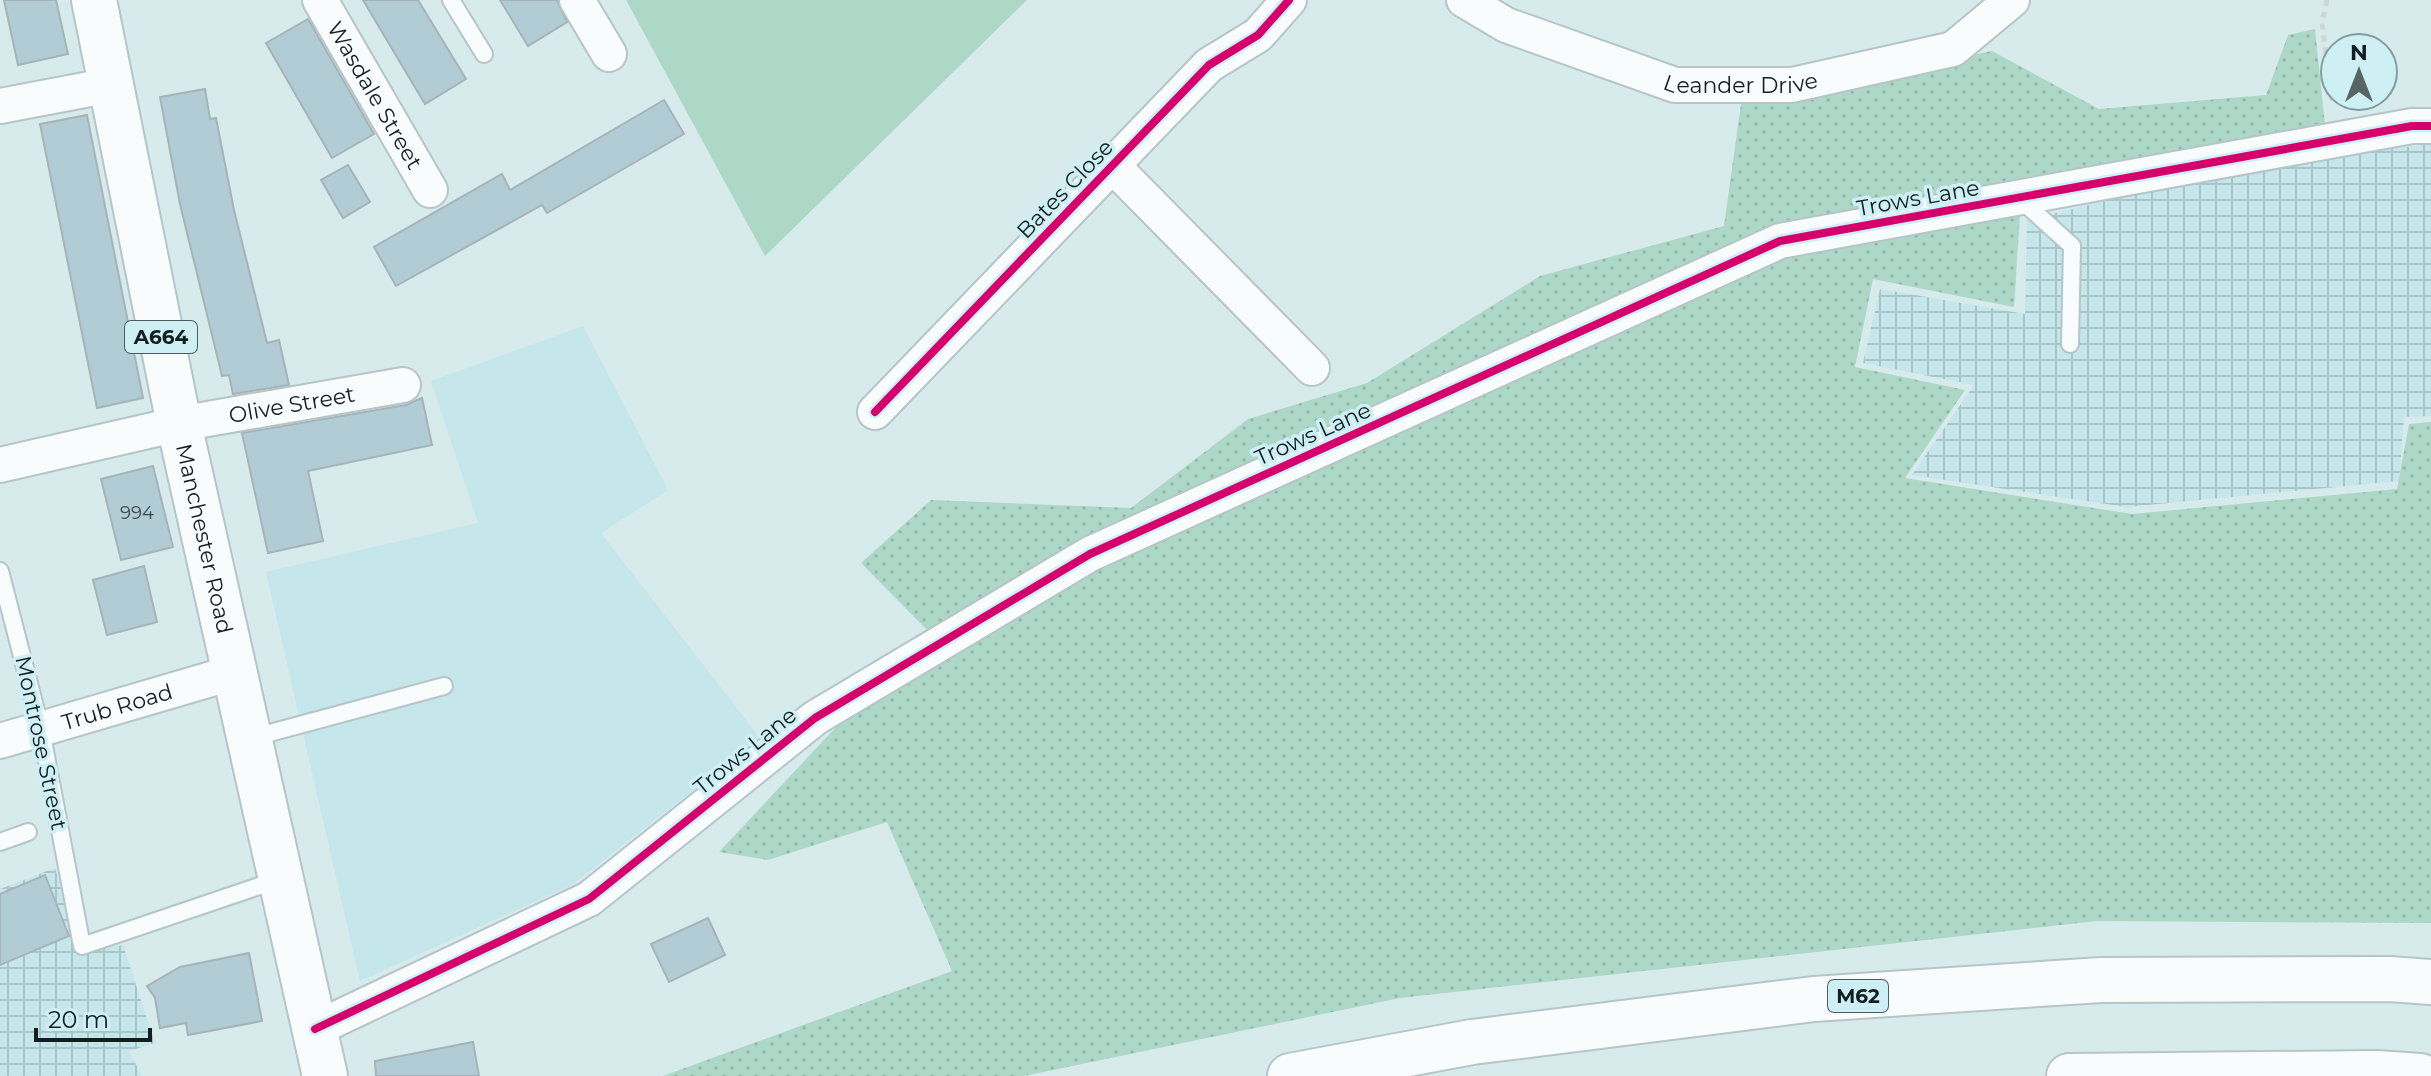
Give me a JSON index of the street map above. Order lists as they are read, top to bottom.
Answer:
{
  "streets": {
    "main road": ["A664", "Manchester Road", "M62"],
    "street": [
      "Leander Drive",
      "Wasdale Street",
      "Bates Close",
      "Trows Lane",
      "Olive Street",
      "Trub Road"
    ],
    "lane": ["Montrose Street"]
  },
  "crossings": [
    ["Trows Lane", "Manchester Road"],
    ["Olive Street", "Manchester Road"],
    ["Manchester Road", "Trub Road"],
    ["Manchester Road", "Montrose Street"],
    ["Trub Road", "Montrose Street"]
  ],
  "house_numbers": ["994"],
  "scale_bar": "20 m",
  "north": "top"
}
